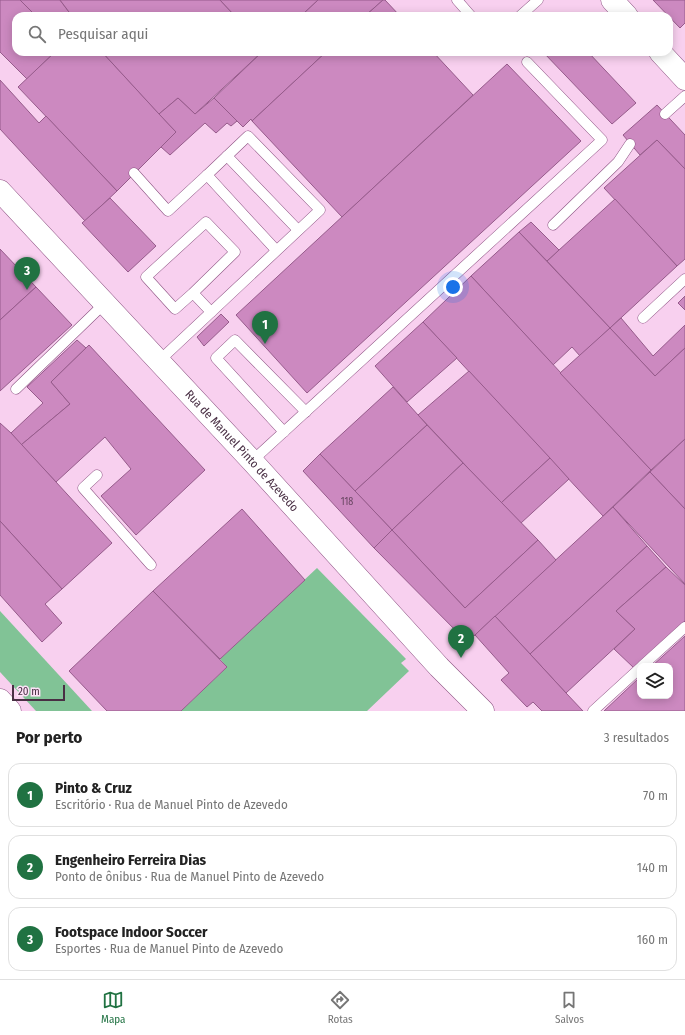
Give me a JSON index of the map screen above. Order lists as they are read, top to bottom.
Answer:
{
  "streets": {
    "main road": ["Rua de Manuel Pinto de Azevedo"]
  },
  "house_numbers": ["118"],
  "scale_bar": "20 m",
  "page": {
    "search": "Pesquisar aqui",
    "pins": ["3", "1", "2"],
    "scale": "20 m",
    "heading": ["Por perto", "3 resultados"],
    "list": [
      {
        "mark": "1",
        "name": "Pinto & Cruz",
        "note": "Escritório · Rua de Manuel Pinto de Azevedo",
        "value": "70 m"
      },
      {
        "mark": "2",
        "name": "Engenheiro Ferreira Dias",
        "note": "Ponto de ônibus · Rua de Manuel Pinto de Azevedo",
        "value": "140 m"
      },
      {
        "mark": "3",
        "name": "Footspace Indoor Soccer",
        "note": "Esportes · Rua de Manuel Pinto de Azevedo",
        "value": "160 m"
      }
    ],
    "nav": ["Mapa", "Rotas", "Salvos"]
  }
}
